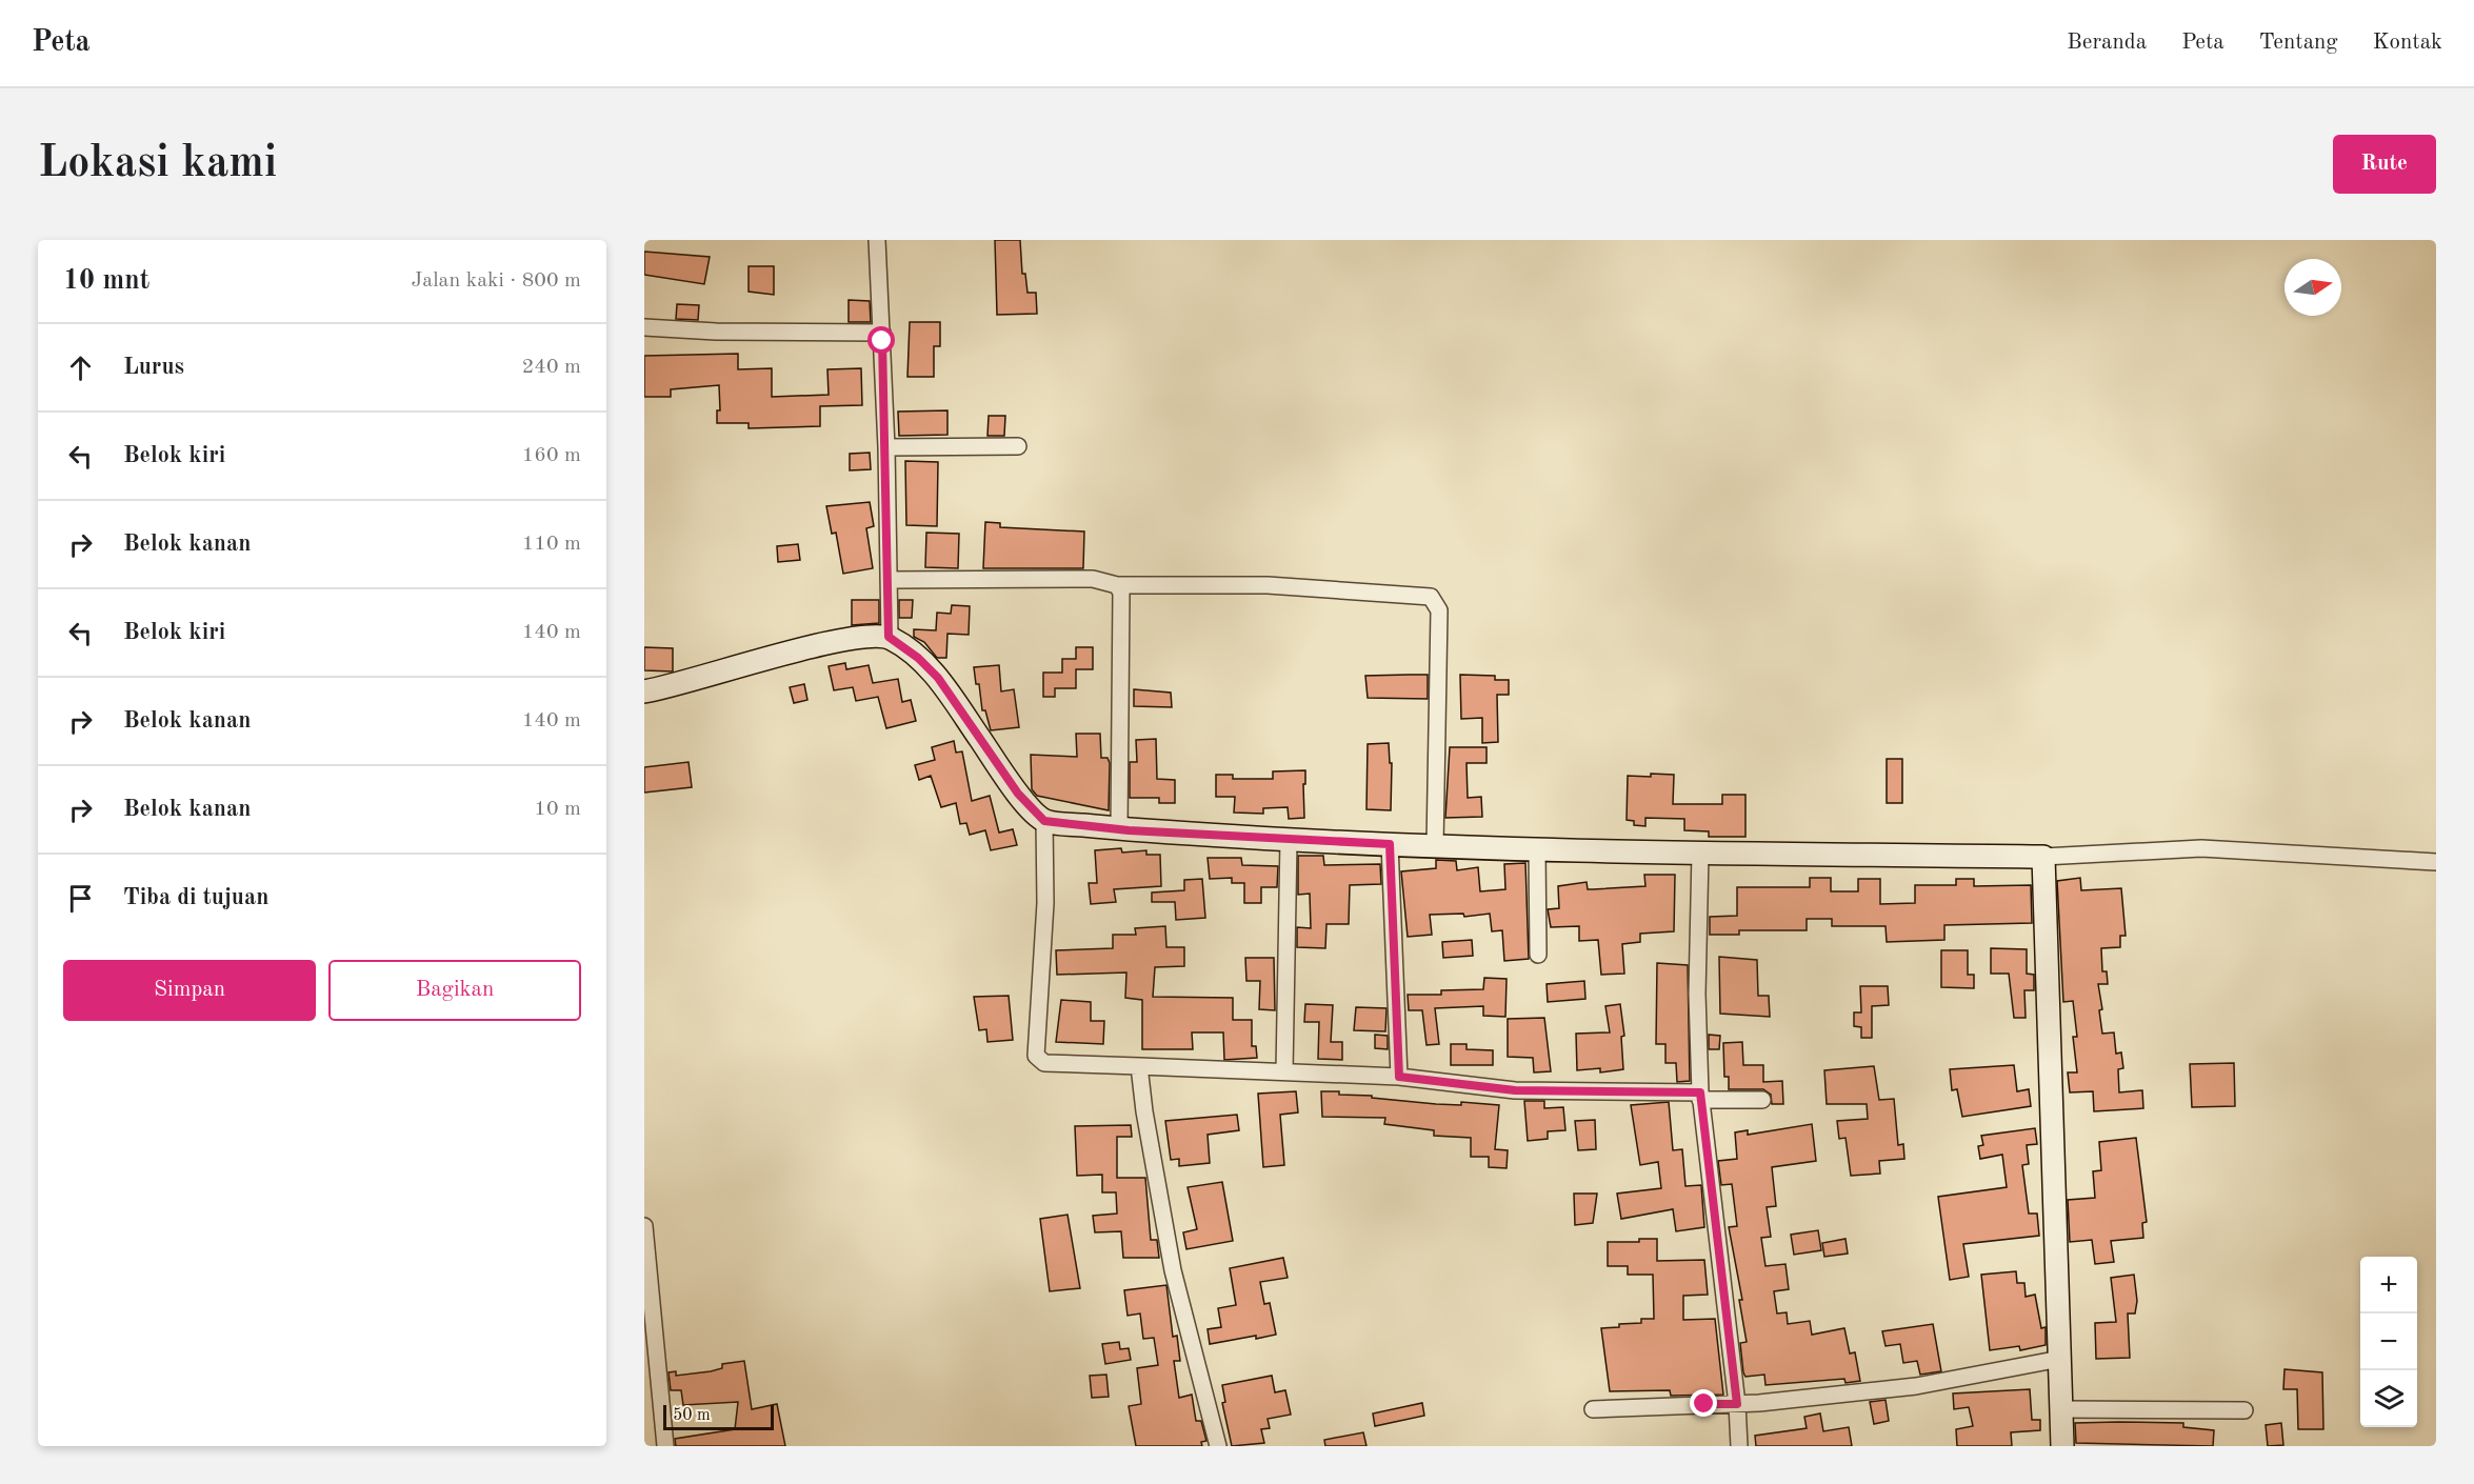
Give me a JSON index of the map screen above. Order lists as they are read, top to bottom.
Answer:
{
  "scale_bar": "50 m",
  "north": "right",
  "page": {
    "header": "Peta",
    "nav": [
      "Beranda",
      "Peta",
      "Tentang",
      "Kontak"
    ],
    "buttons": [
      "Rute",
      ["Simpan", "Bagikan"]
    ],
    "title": "Lokasi kami",
    "heading": ["10 mnt", "Jalan kaki · 800 m"],
    "list": [
      ["Lurus", "240 m"],
      ["Belok kiri", "160 m"],
      ["Belok kanan", "110 m"],
      ["Belok kiri", "140 m"],
      ["Belok kanan", "140 m"],
      ["Belok kanan", "10 m"],
      "Tiba di tujuan"
    ],
    "map_buttons": ["+", "−"],
    "scale": "50 m"
  }
}
